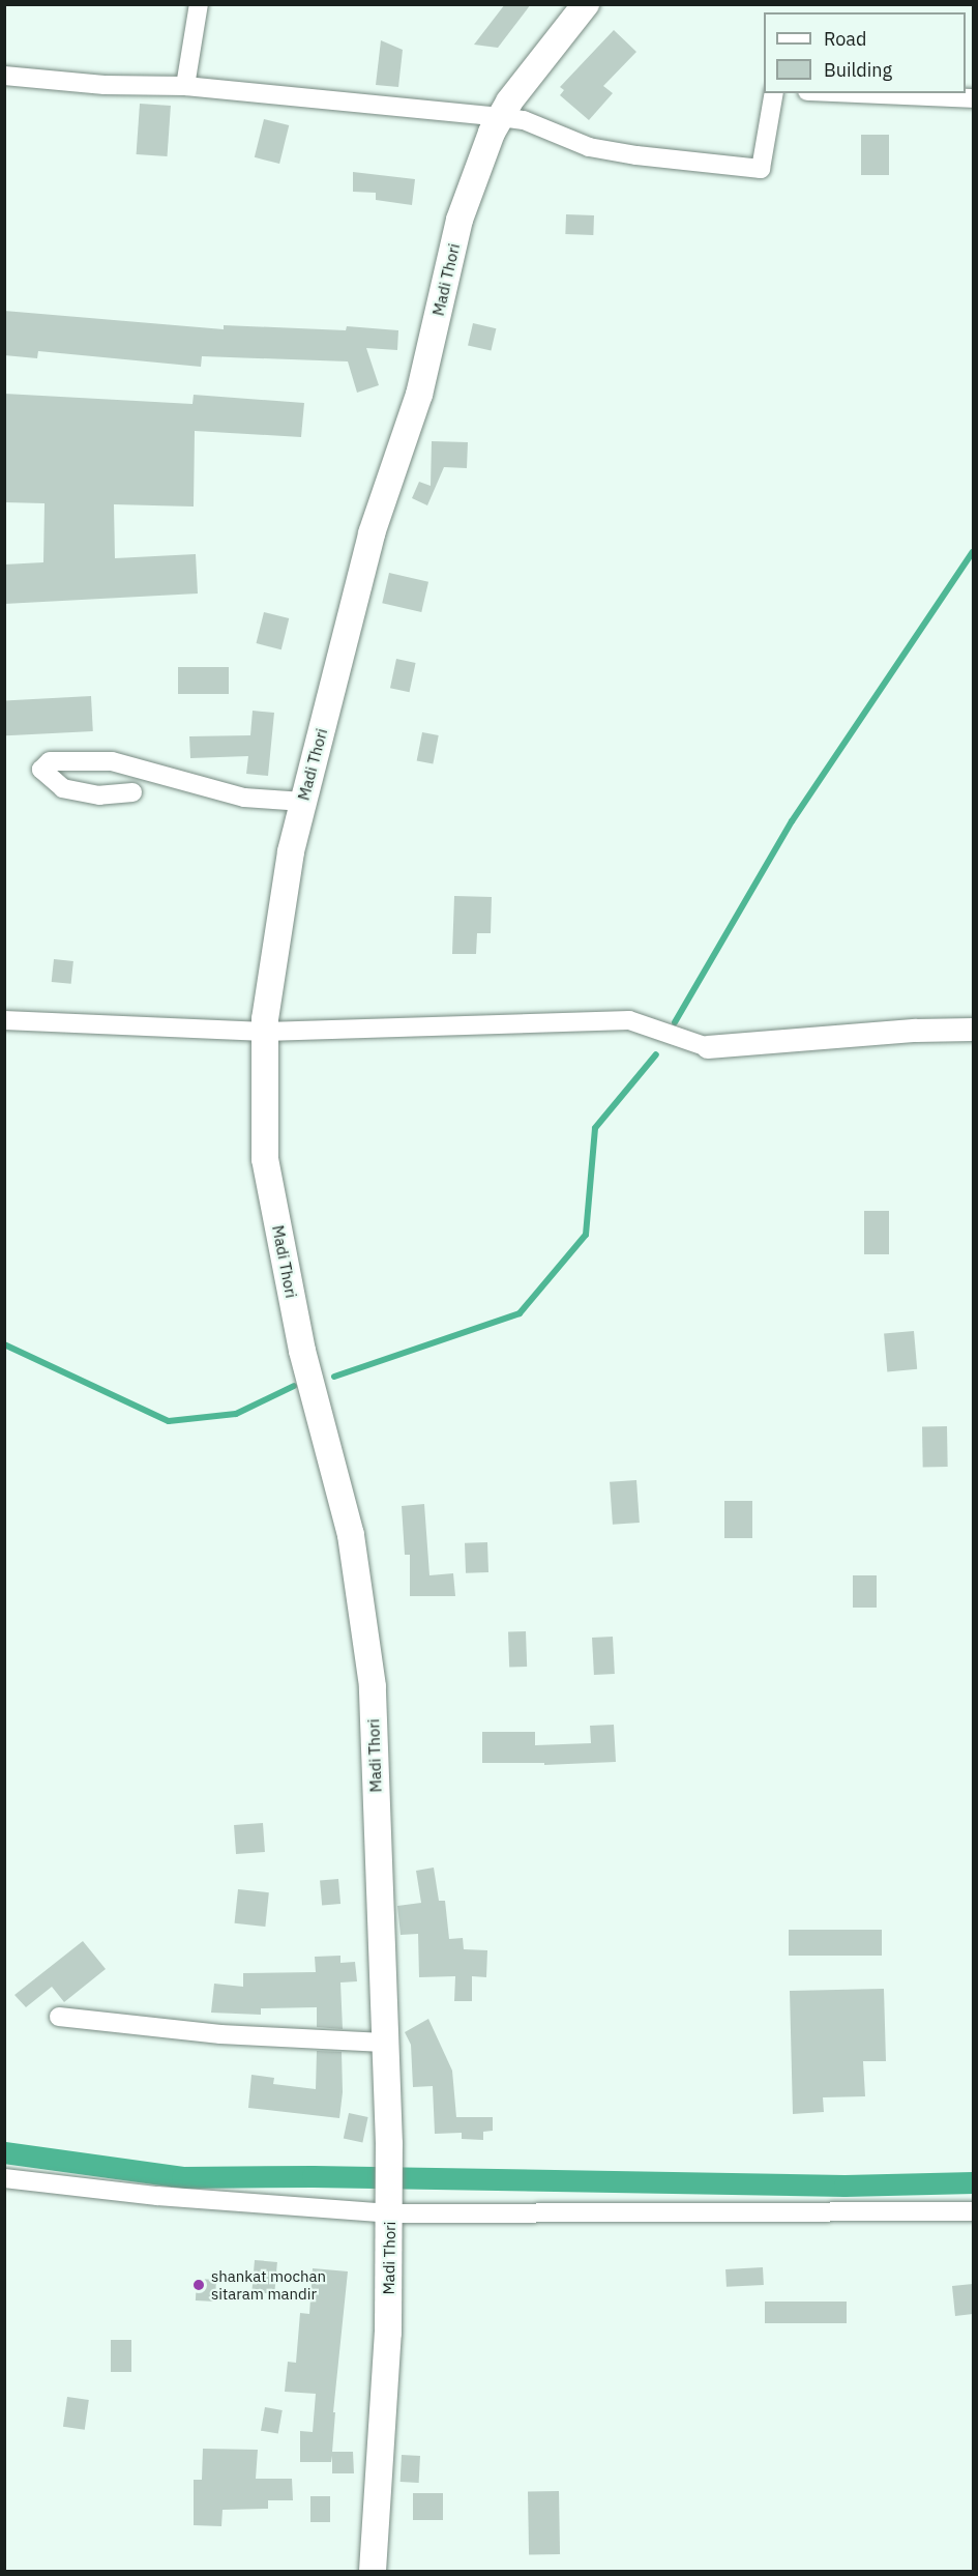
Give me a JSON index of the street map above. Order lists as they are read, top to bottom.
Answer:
{
  "streets": {
    "main road": ["Madi Thori"]
  },
  "places": ["shankat mochan sitaram mandir"],
  "legend": ["Road", "Building"]
}
